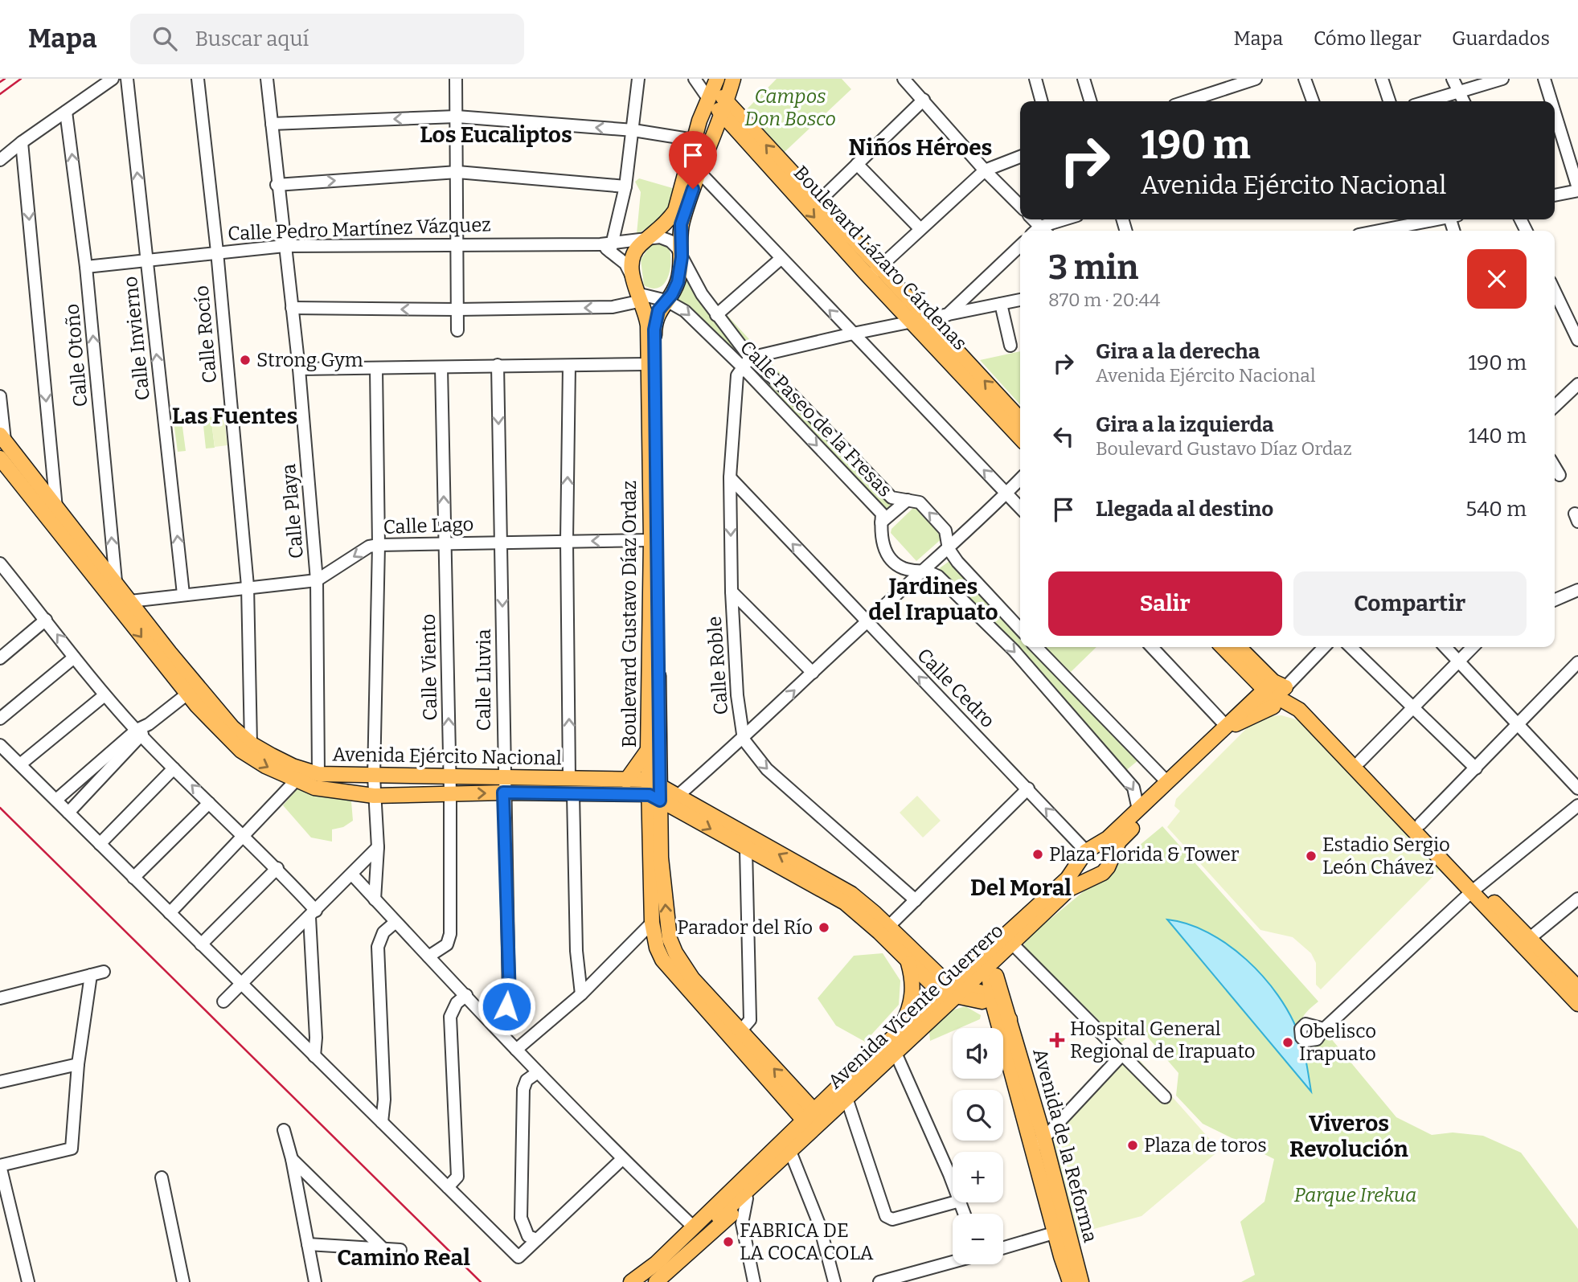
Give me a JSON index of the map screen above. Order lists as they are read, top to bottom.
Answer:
{
  "streets": {
    "main road": [
      "Boulevard Lázaro Cárdenas",
      "Boulevard Gustavo Díaz Ordaz",
      "Avenida Ejército Nacional",
      "Avenida Vicente Guerrero",
      "Avenida de la Reforma"
    ],
    "street": [
      "Calle Pedro Martínez Vázquez",
      "Calle Rocío",
      "Calle Invierno",
      "Calle Otoño",
      "Calle Paseo de la Fresas",
      "Calle Playa",
      "Calle Lago",
      "Calle Roble",
      "Calle Viento",
      "Calle Lluvia",
      "Calle Cedro"
    ]
  },
  "crossings": [
    ["Calle Pedro Martínez Vázquez", "Calle Rocío"],
    ["Calle Pedro Martínez Vázquez", "Calle Invierno"],
    ["Calle Pedro Martínez Vázquez", "Calle Otoño"],
    ["Calle Pedro Martínez Vázquez", "Calle Paseo de la Fresas"],
    ["Calle Pedro Martínez Vázquez", "Calle Playa"],
    ["Calle Pedro Martínez Vázquez", "Boulevard Gustavo Díaz Ordaz"],
    ["Boulevard Lázaro Cárdenas", "Boulevard Gustavo Díaz Ordaz"],
    ["Calle Rocío", "Calle Lago"],
    ["Calle Rocío", "Avenida Ejército Nacional"],
    ["Calle Invierno", "Calle Lago"],
    ["Calle Otoño", "Avenida Ejército Nacional"],
    ["Calle Paseo de la Fresas", "Boulevard Gustavo Díaz Ordaz"],
    ["Calle Paseo de la Fresas", "Calle Roble"],
    ["Calle Paseo de la Fresas", "Avenida Vicente Guerrero"],
    ["Calle Playa", "Calle Lago"],
    ["Calle Playa", "Avenida Ejército Nacional"],
    ["Calle Lago", "Boulevard Gustavo Díaz Ordaz"],
    ["Calle Lago", "Calle Viento"],
    ["Calle Lago", "Calle Lluvia"],
    ["Calle Lago", "Avenida Ejército Nacional"],
    ["Boulevard Gustavo Díaz Ordaz", "Avenida Ejército Nacional"],
    ["Boulevard Gustavo Díaz Ordaz", "Avenida Vicente Guerrero"],
    ["Calle Roble", "Calle Cedro"],
    ["Calle Viento", "Avenida Ejército Nacional"],
    ["Calle Lluvia", "Avenida Ejército Nacional"],
    ["Calle Cedro", "Avenida Vicente Guerrero"],
    ["Avenida Ejército Nacional", "Avenida Vicente Guerrero"],
    ["Avenida Ejército Nacional", "Avenida de la Reforma"],
    ["Avenida Vicente Guerrero", "Avenida de la Reforma"]
  ],
  "one_way": ["Calle Invierno", "Calle Roble", "Calle Cedro"],
  "districts": [
    "Los Eucaliptos",
    "Niños Héroes",
    "Las Fuentes",
    "Jardines del Irapuato",
    "Del Moral",
    "Viveros Revolución",
    "Camino Real"
  ],
  "parks": ["Campos Don Bosco", "Parque Irekua"],
  "places": {
    "other": [
      "Strong Gym",
      "Plaza Florida & Tower",
      "Estadio Sergio León Chávez",
      "Parador del Río",
      "Obelisco Irapuato",
      "Plaza de toros",
      "FABRICA DE LA COCA COLA"
    ],
    "health": ["Hospital General Regional de Irapuato"]
  },
  "page": {
    "header": "Mapa",
    "search": "Buscar aquí",
    "nav": ["Mapa", "Cómo llegar", "Guardados"],
    "turn": ["190 m", "Avenida Ejército Nacional"],
    "heading": ["3 min", "870 m · 20:44"],
    "list": [
      {
        "name": "Gira a la derecha",
        "note": "Avenida Ejército Nacional",
        "value": "190 m"
      },
      {
        "name": "Gira a la izquierda",
        "note": "Boulevard Gustavo Díaz Ordaz",
        "value": "140 m"
      },
      {
        "name": "Llegada al destino",
        "value": "540 m"
      }
    ],
    "buttons": ["Salir", "Compartir"],
    "map_buttons": ["+", "−"]
  }
}
